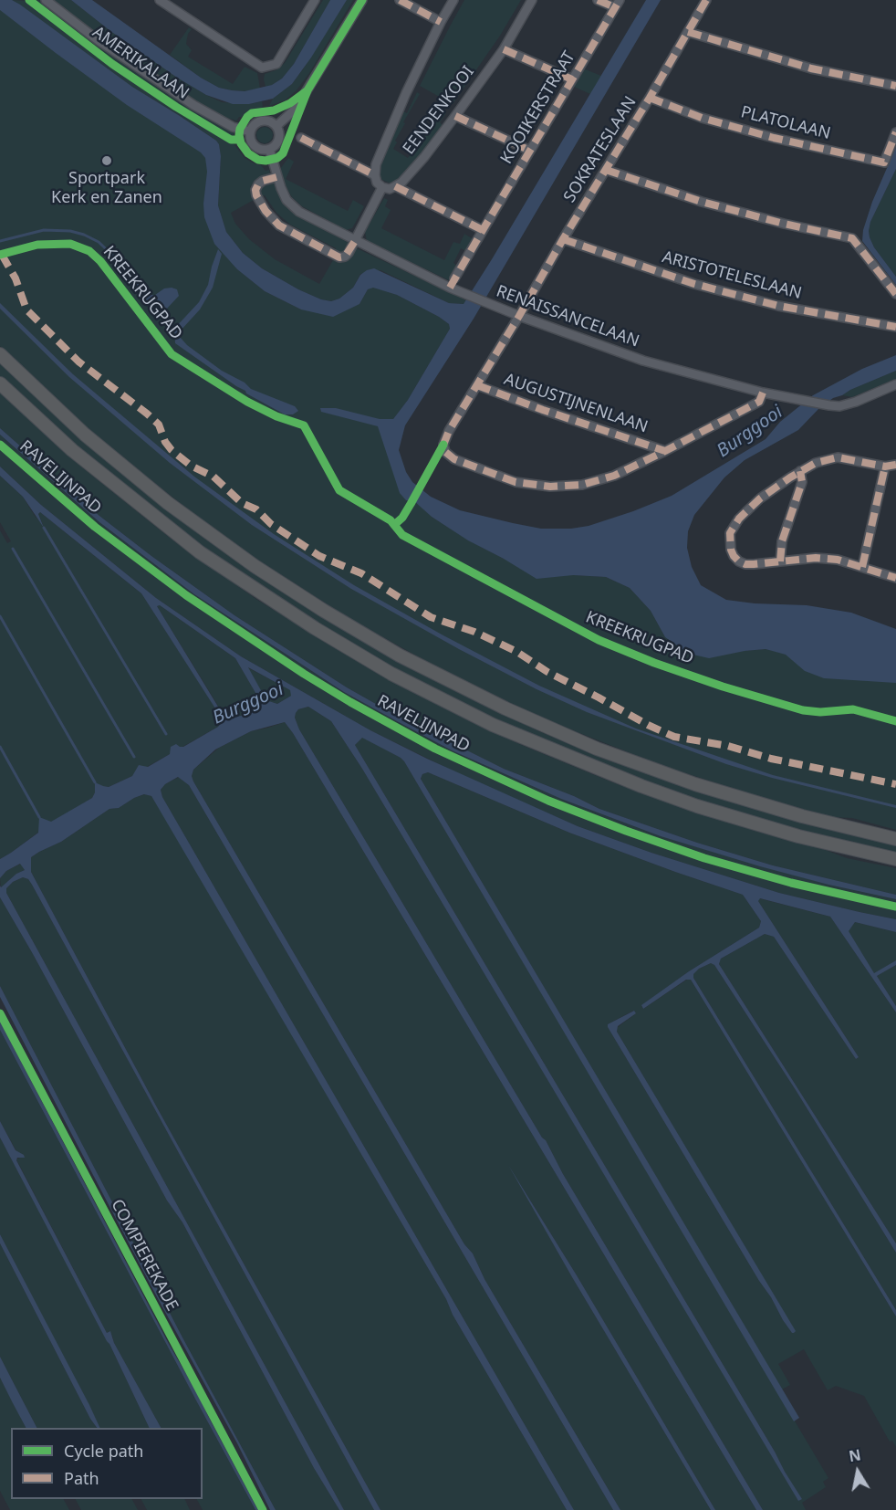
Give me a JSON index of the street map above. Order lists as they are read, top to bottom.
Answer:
{
  "streets": {
    "street": [
      "AMERIKALAAN",
      "KOOIKERSTRAAT",
      "EENDENKOOI",
      "PLATOLAAN",
      "SOKRATESLAAN",
      "ARISTOTELESLAAN",
      "RENAISSANCELAAN",
      "AUGUSTIJNENLAAN"
    ],
    "cycle path": ["KREEKRUGPAD", "RAVELIJNPAD", "COMPIEREKADE"]
  },
  "crossings": [
    ["AMERIKALAAN", "RENAISSANCELAAN"],
    ["PLATOLAAN", "SOKRATESLAAN"],
    ["SOKRATESLAAN", "ARISTOTELESLAAN"],
    ["SOKRATESLAAN", "RENAISSANCELAAN"],
    ["SOKRATESLAAN", "AUGUSTIJNENLAAN"],
    ["RENAISSANCELAAN", "AUGUSTIJNENLAAN"]
  ],
  "water": ["Burggooi"],
  "places": ["Sportpark Kerk en Zanen"],
  "legend": ["Cycle path", "Path"],
  "north": "top"
}
